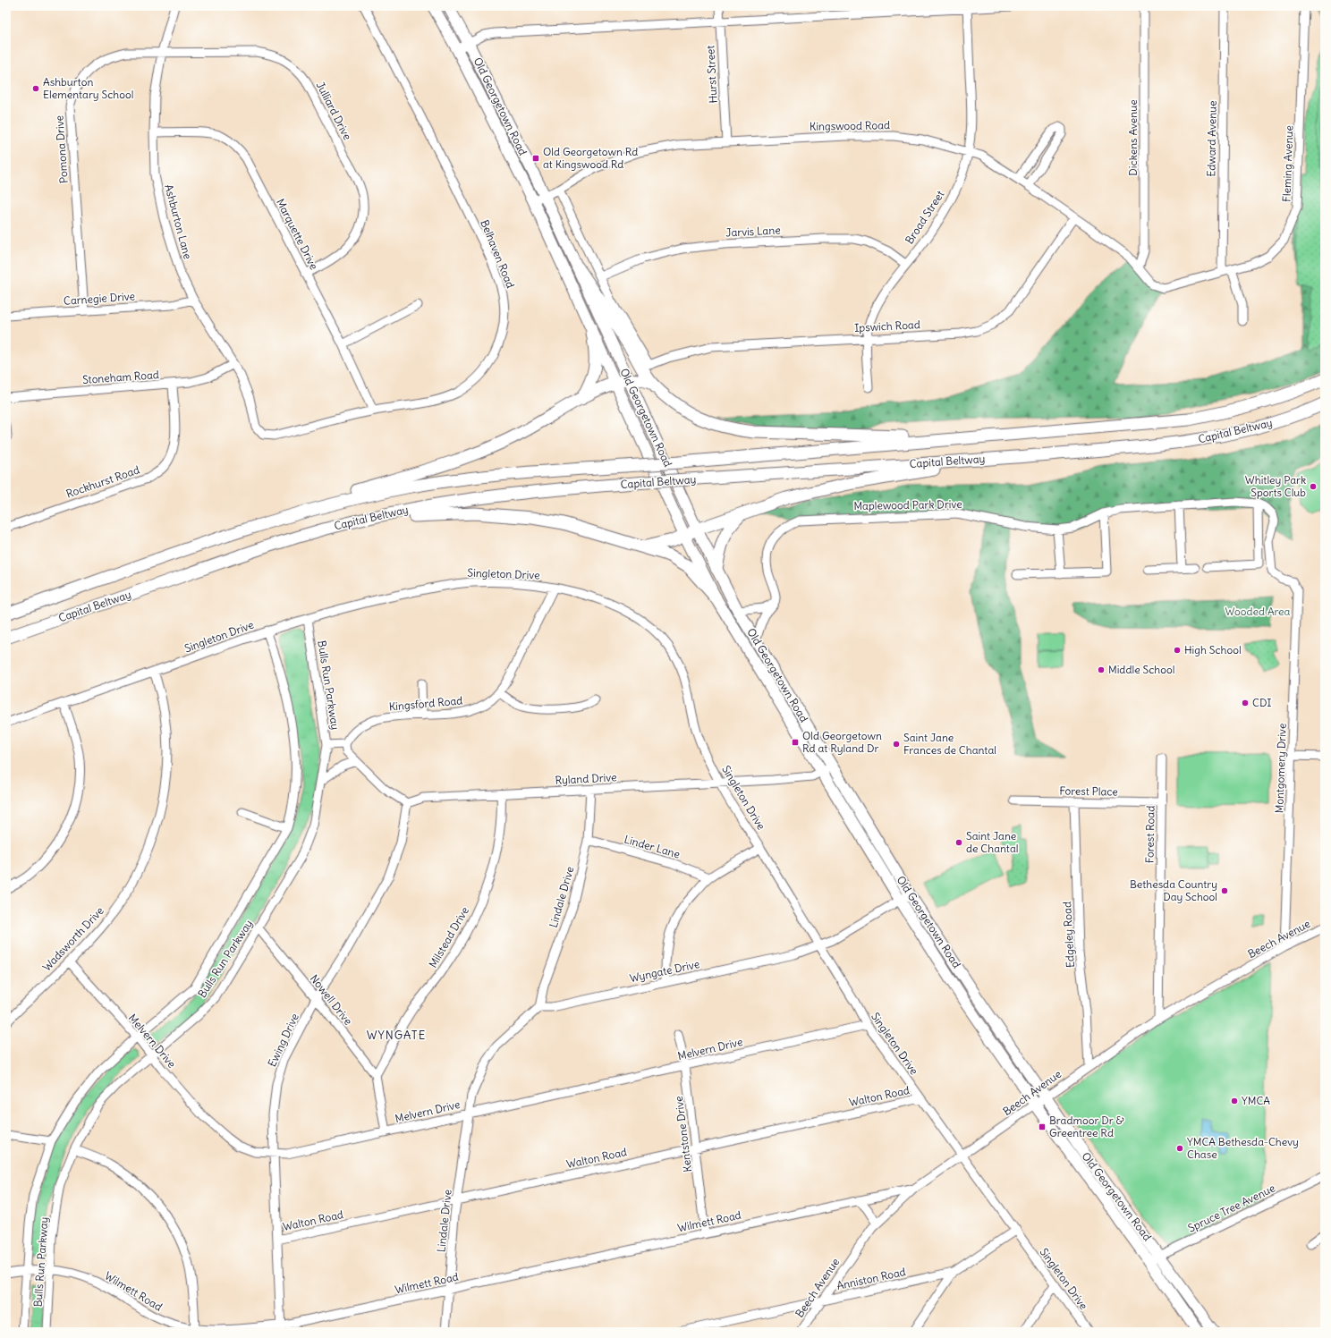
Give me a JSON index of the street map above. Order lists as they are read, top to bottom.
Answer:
{
  "streets": {
    "highway": ["Capital Beltway"],
    "main road": ["Old Georgetown Road"],
    "street": [
      "Hurst Street",
      "Julliard Drive",
      "Kingswood Road",
      "Dickens Avenue",
      "Edward Avenue",
      "Pomona Drive",
      "Fleming Avenue",
      "Broad Street",
      "Ashburton Lane",
      "Jarvis Lane",
      "Marquette Drive",
      "Belhaven Road",
      "Carnegie Drive",
      "Ipswich Road",
      "Stoneham Road",
      "Rockhurst Road",
      "Maplewood Park Drive",
      "Singleton Drive",
      "Bulls Run Parkway",
      "Kingsford Road",
      "Montgomery Drive",
      "Ryland Drive",
      "Forest Place",
      "Forest Road",
      "Linder Lane",
      "Lindale Drive",
      "Edgeley Road",
      "Milstead Drive",
      "Wadsworth Drive",
      "Beech Avenue",
      "Wyngate Drive",
      "Nowell Drive",
      "Ewing Drive",
      "Melvern Drive",
      "Walton Road",
      "Kentstone Drive",
      "Spruce Tree Avenue",
      "Wilmett Road",
      "Anniston Road"
    ]
  },
  "crossings": [
    ["Hurst Street", "Kingswood Road"],
    ["Old Georgetown Road", "Kingswood Road"],
    ["Old Georgetown Road", "Ryland Drive"],
    ["Old Georgetown Road", "Beech Avenue"],
    ["Old Georgetown Road", "Wyngate Drive"],
    ["Old Georgetown Road", "Spruce Tree Avenue"],
    ["Julliard Drive", "Pomona Drive"],
    ["Julliard Drive", "Ashburton Lane"],
    ["Julliard Drive", "Marquette Drive"],
    ["Kingswood Road", "Dickens Avenue"],
    ["Kingswood Road", "Fleming Avenue"],
    ["Kingswood Road", "Broad Street"],
    ["Kingswood Road", "Ipswich Road"],
    ["Dickens Avenue", "Fleming Avenue"],
    ["Edward Avenue", "Fleming Avenue"],
    ["Pomona Drive", "Ashburton Lane"],
    ["Pomona Drive", "Carnegie Drive"],
    ["Broad Street", "Jarvis Lane"],
    ["Broad Street", "Ipswich Road"],
    ["Ashburton Lane", "Marquette Drive"],
    ["Ashburton Lane", "Belhaven Road"],
    ["Ashburton Lane", "Carnegie Drive"],
    ["Ashburton Lane", "Stoneham Road"],
    ["Jarvis Lane", "Ipswich Road"],
    ["Marquette Drive", "Belhaven Road"],
    ["Stoneham Road", "Rockhurst Road"],
    ["Maplewood Park Drive", "Montgomery Drive"],
    ["Singleton Drive", "Bulls Run Parkway"],
    ["Singleton Drive", "Kingsford Road"],
    ["Singleton Drive", "Ryland Drive"],
    ["Singleton Drive", "Wadsworth Drive"],
    ["Singleton Drive", "Beech Avenue"],
    ["Singleton Drive", "Wyngate Drive"],
    ["Singleton Drive", "Melvern Drive"],
    ["Singleton Drive", "Walton Road"],
    ["Singleton Drive", "Anniston Road"],
    ["Bulls Run Parkway", "Nowell Drive"],
    ["Bulls Run Parkway", "Melvern Drive"],
    ["Bulls Run Parkway", "Wilmett Road"],
    ["Montgomery Drive", "Beech Avenue"],
    ["Ryland Drive", "Lindale Drive"],
    ["Ryland Drive", "Milstead Drive"],
    ["Ryland Drive", "Ewing Drive"],
    ["Forest Place", "Forest Road"],
    ["Forest Place", "Edgeley Road"],
    ["Forest Road", "Beech Avenue"],
    ["Linder Lane", "Lindale Drive"],
    ["Lindale Drive", "Wyngate Drive"],
    ["Lindale Drive", "Melvern Drive"],
    ["Lindale Drive", "Walton Road"],
    ["Lindale Drive", "Wilmett Road"],
    ["Edgeley Road", "Beech Avenue"],
    ["Milstead Drive", "Nowell Drive"],
    ["Wadsworth Drive", "Melvern Drive"],
    ["Beech Avenue", "Wilmett Road"],
    ["Beech Avenue", "Anniston Road"],
    ["Nowell Drive", "Ewing Drive"],
    ["Nowell Drive", "Melvern Drive"],
    ["Ewing Drive", "Melvern Drive"],
    ["Ewing Drive", "Walton Road"],
    ["Ewing Drive", "Wilmett Road"],
    ["Melvern Drive", "Kentstone Drive"],
    ["Walton Road", "Kentstone Drive"],
    ["Kentstone Drive", "Wilmett Road"]
  ],
  "districts": ["WYNGATE"],
  "parks": ["Wooded Area"],
  "places": {
    "other": [
      "Ashburton Elementary School",
      "Whitley Park Sports Club",
      "High School",
      "Middle School",
      "CDI",
      "Saint Jane Frances de Chantal",
      "Saint Jane de Chantal",
      "Bethesda Country Day School",
      "YMCA",
      "YMCA Bethesda-Chevy Chase"
    ],
    "transit": ["Old Georgetown Rd at Kingswood Rd", "Old Georgetown Rd at Ryland Dr", "Bradmoor Dr & Greentree Rd"]
  }
}
